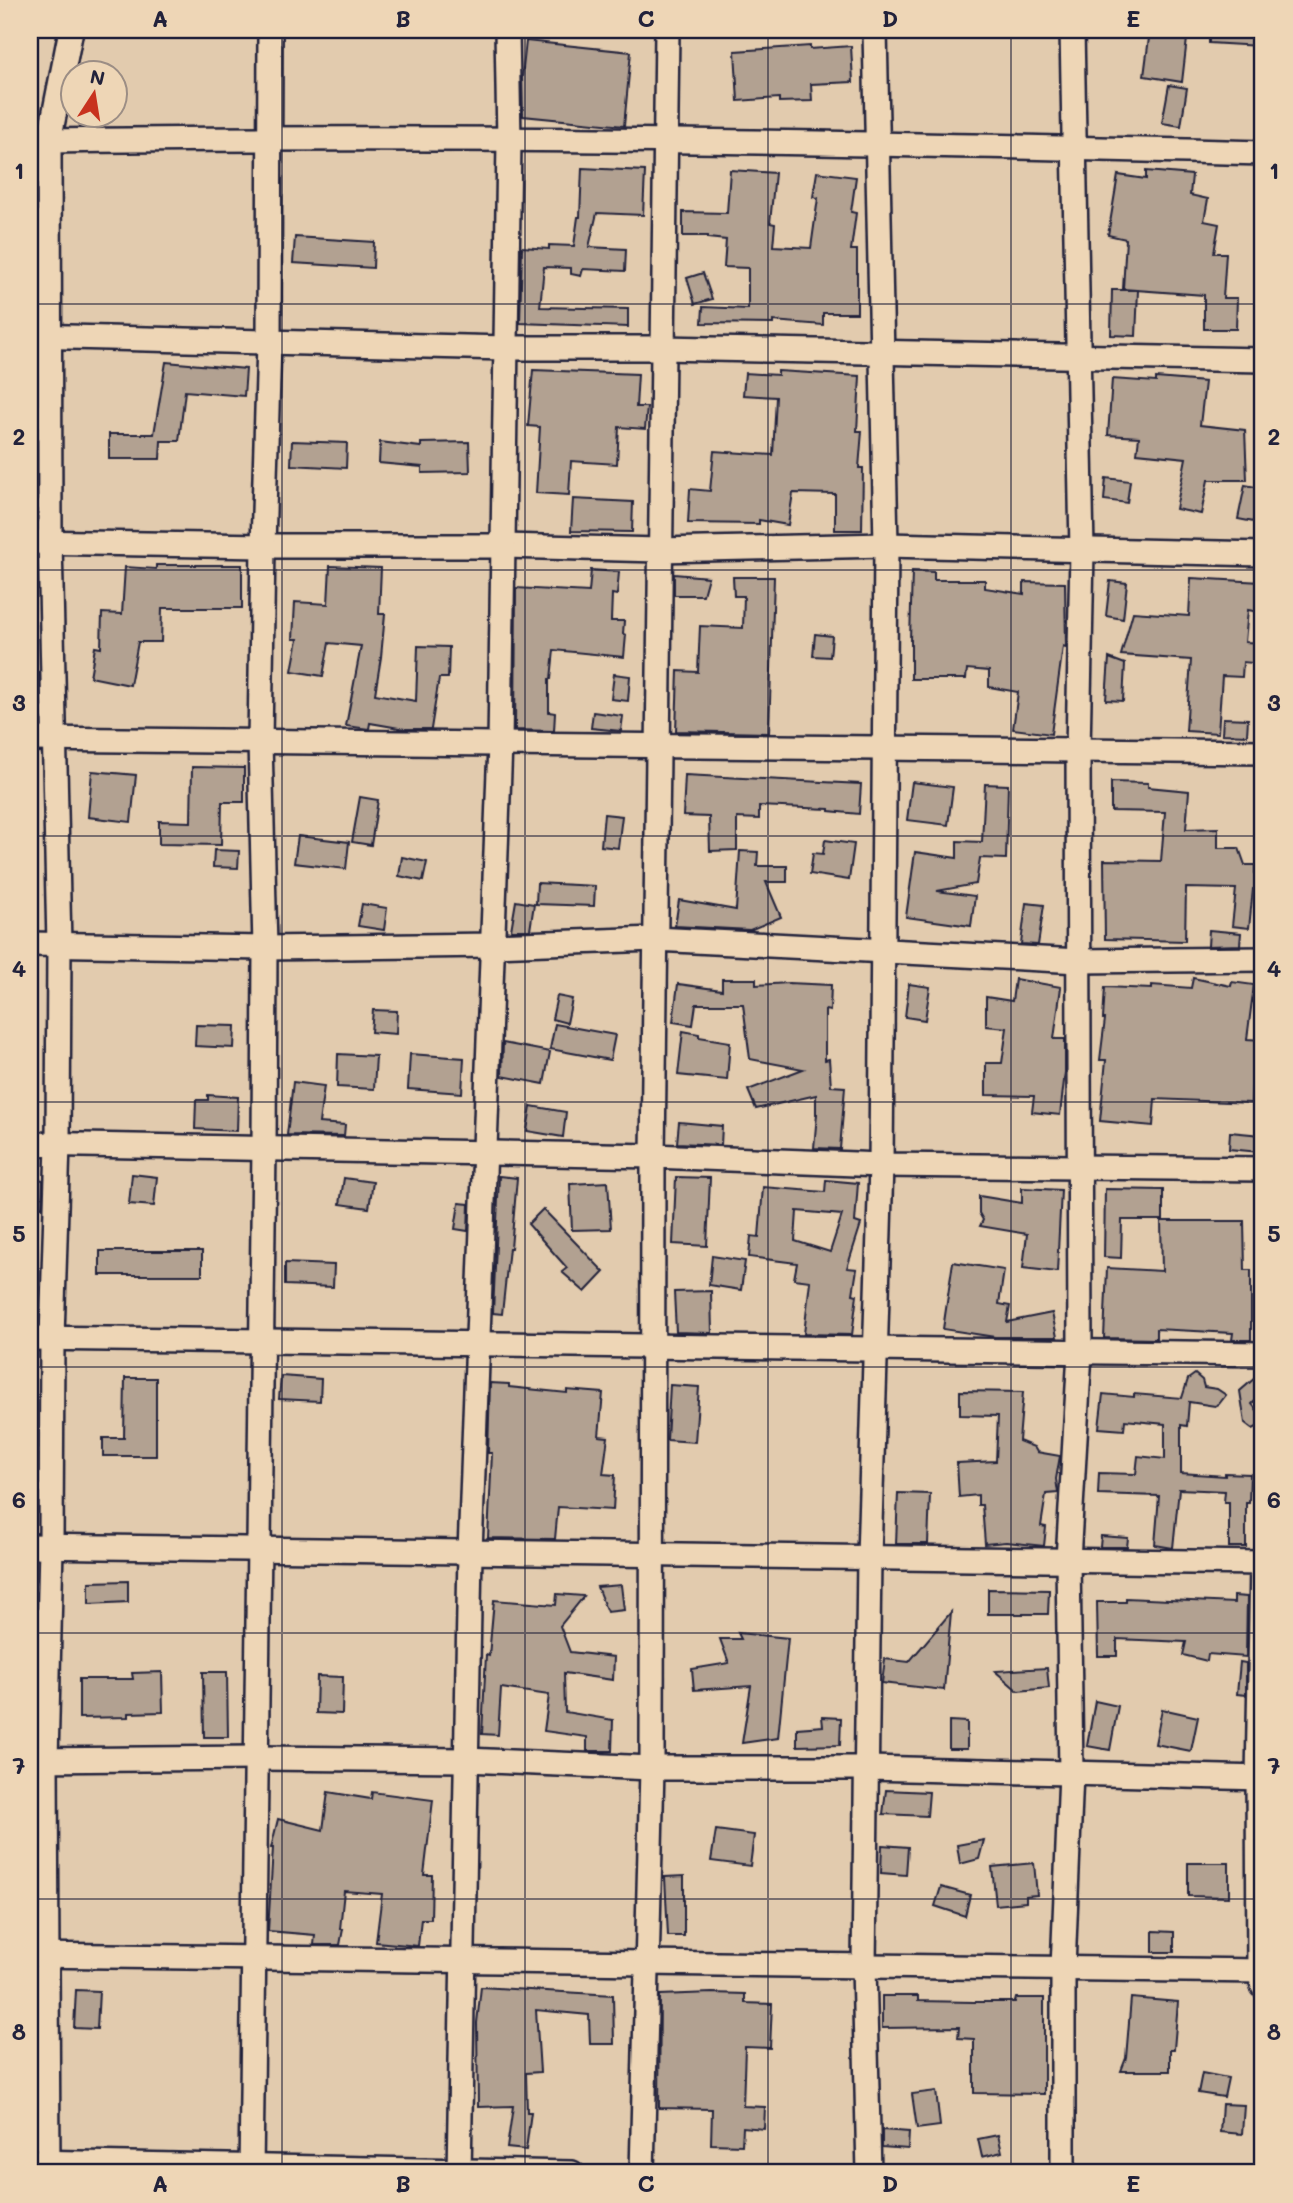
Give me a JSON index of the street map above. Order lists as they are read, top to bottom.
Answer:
{
  "north": "top",
  "grid": {
    "columns": [
      "A",
      "B",
      "C",
      "D",
      "E"
    ],
    "rows": [
      "1",
      "2",
      "3",
      "4",
      "5",
      "6",
      "7",
      "8"
    ]
  }
}
